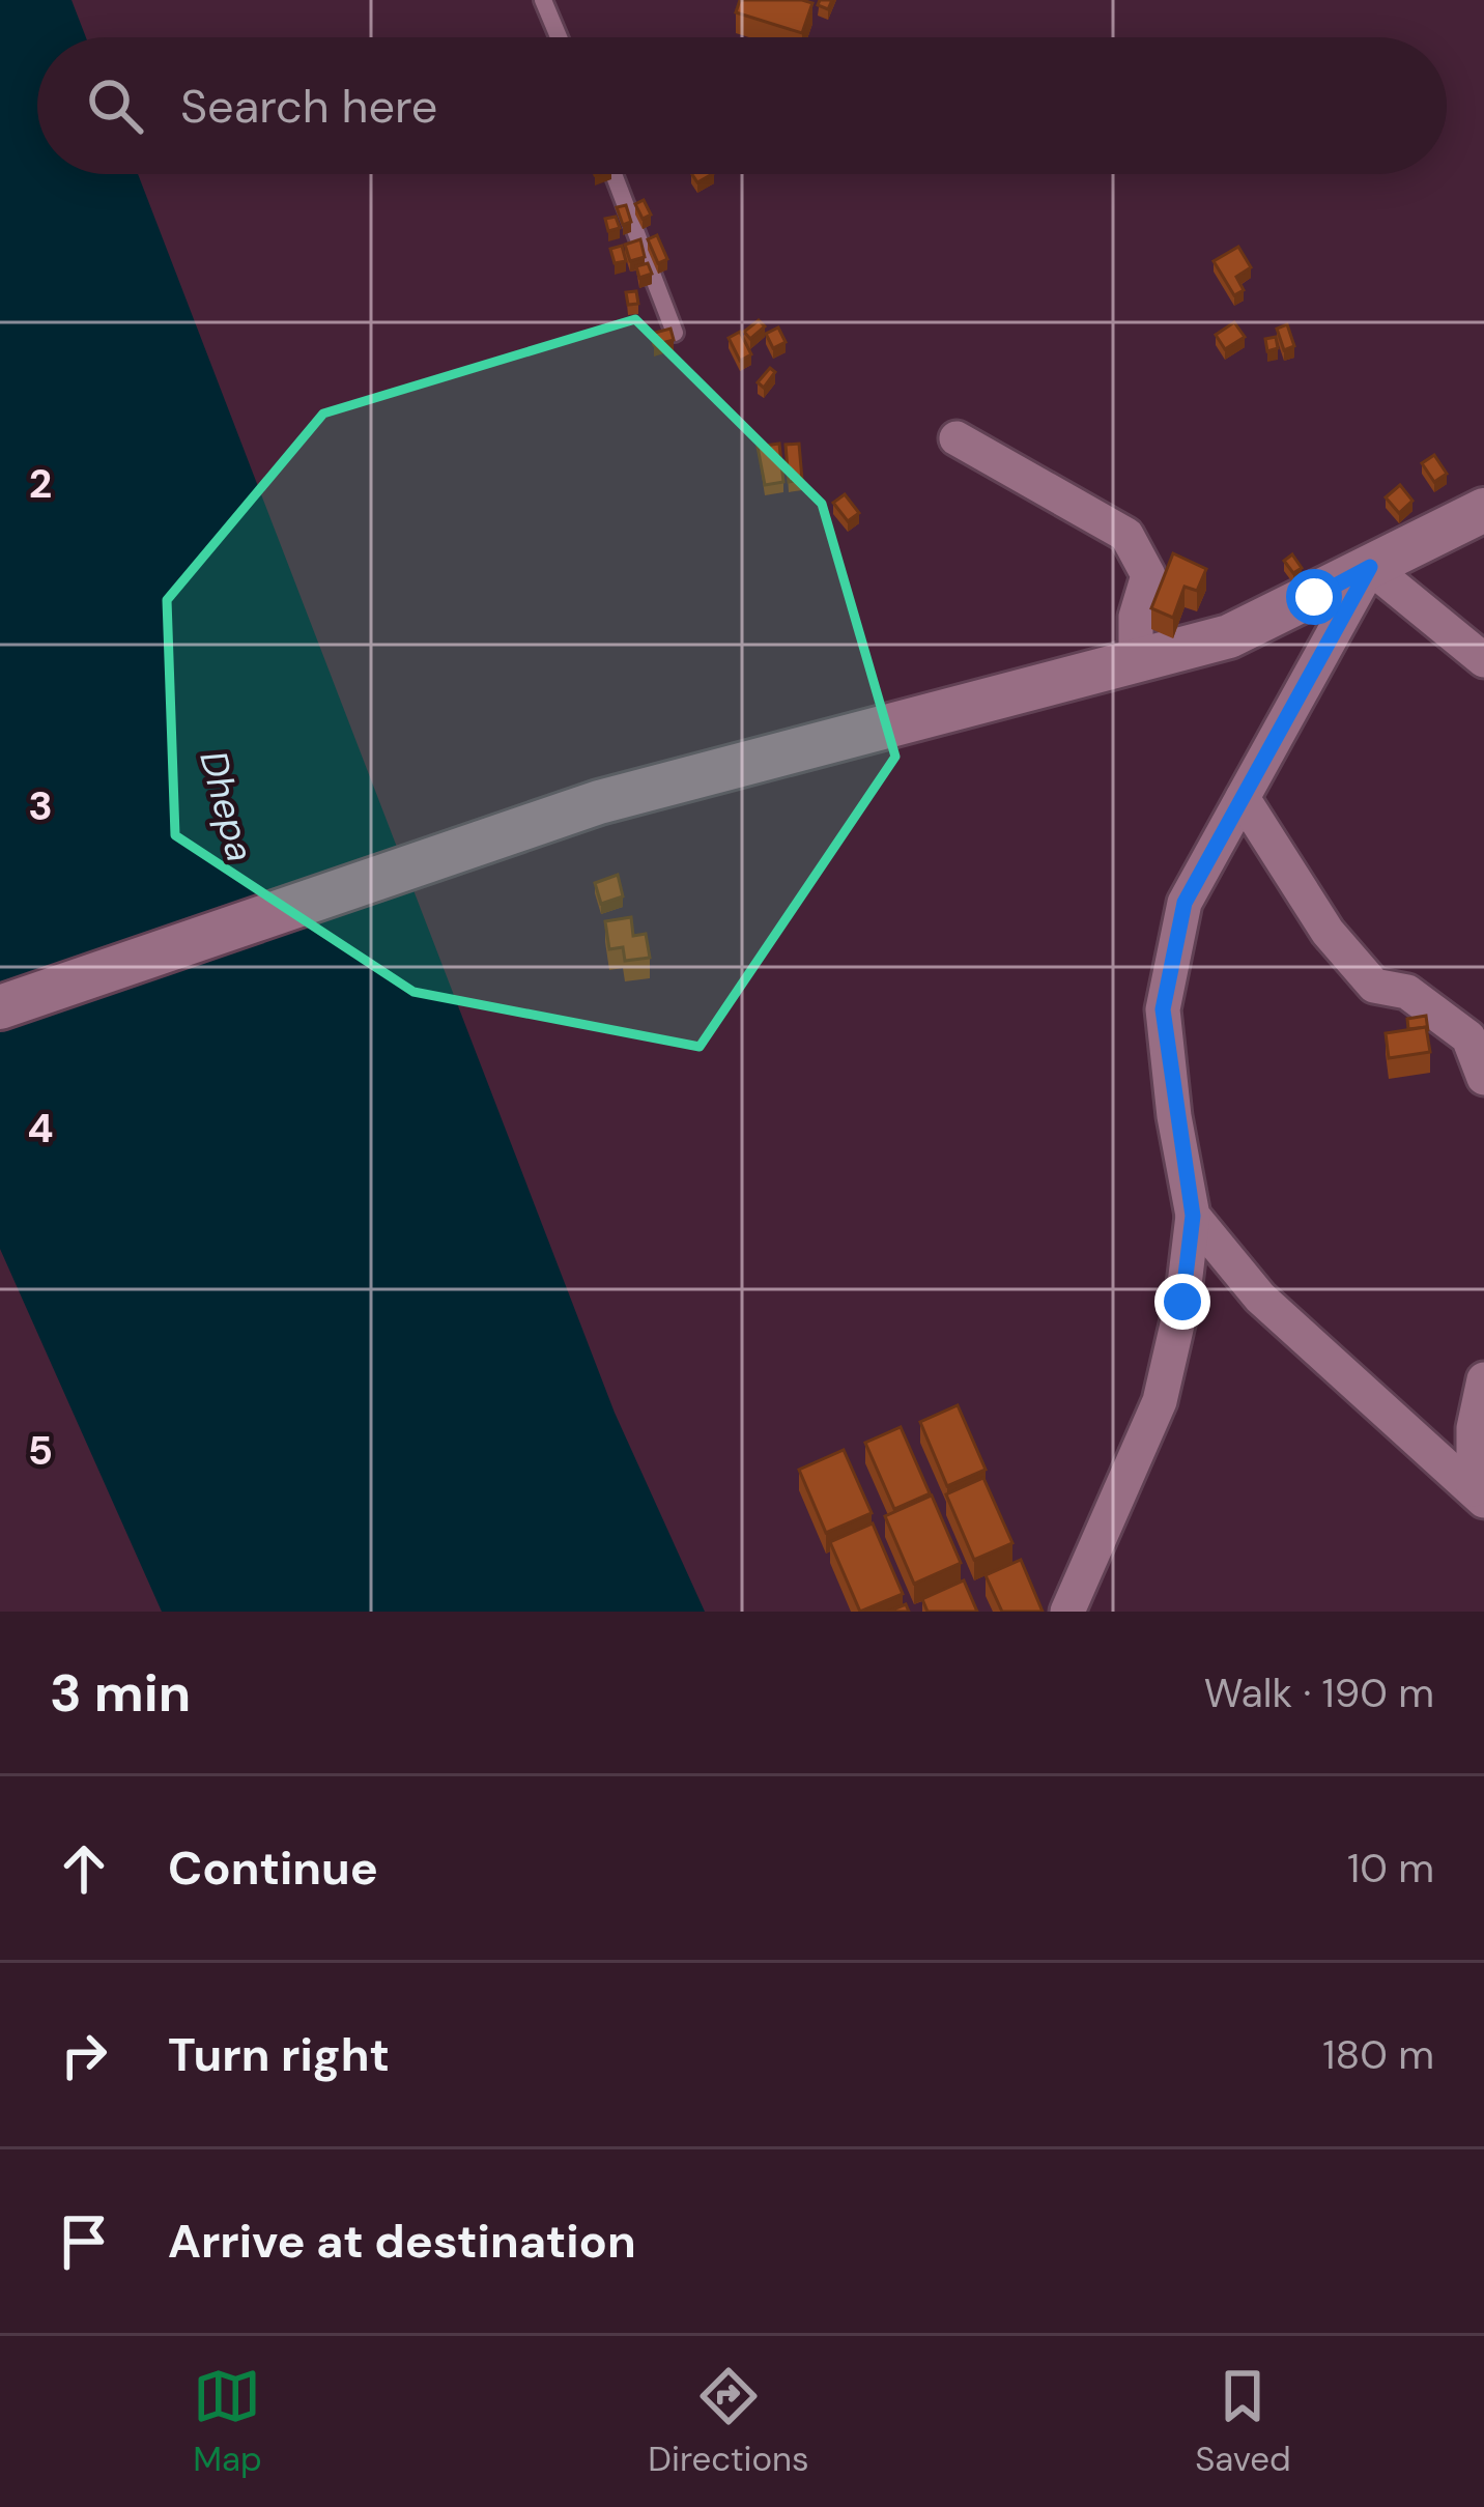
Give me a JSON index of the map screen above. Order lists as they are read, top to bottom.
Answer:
{
  "water": ["Dhepa"],
  "page": {
    "search": "Search here",
    "heading": ["3 min", "Walk · 190 m"],
    "list": [
      ["Continue", "10 m"],
      ["Turn right", "180 m"],
      "Arrive at destination"
    ],
    "nav": ["Map", "Directions", "Saved"]
  },
  "grid": {
    "rows": [
      "2",
      "3",
      "4",
      "5"
    ]
  }
}
